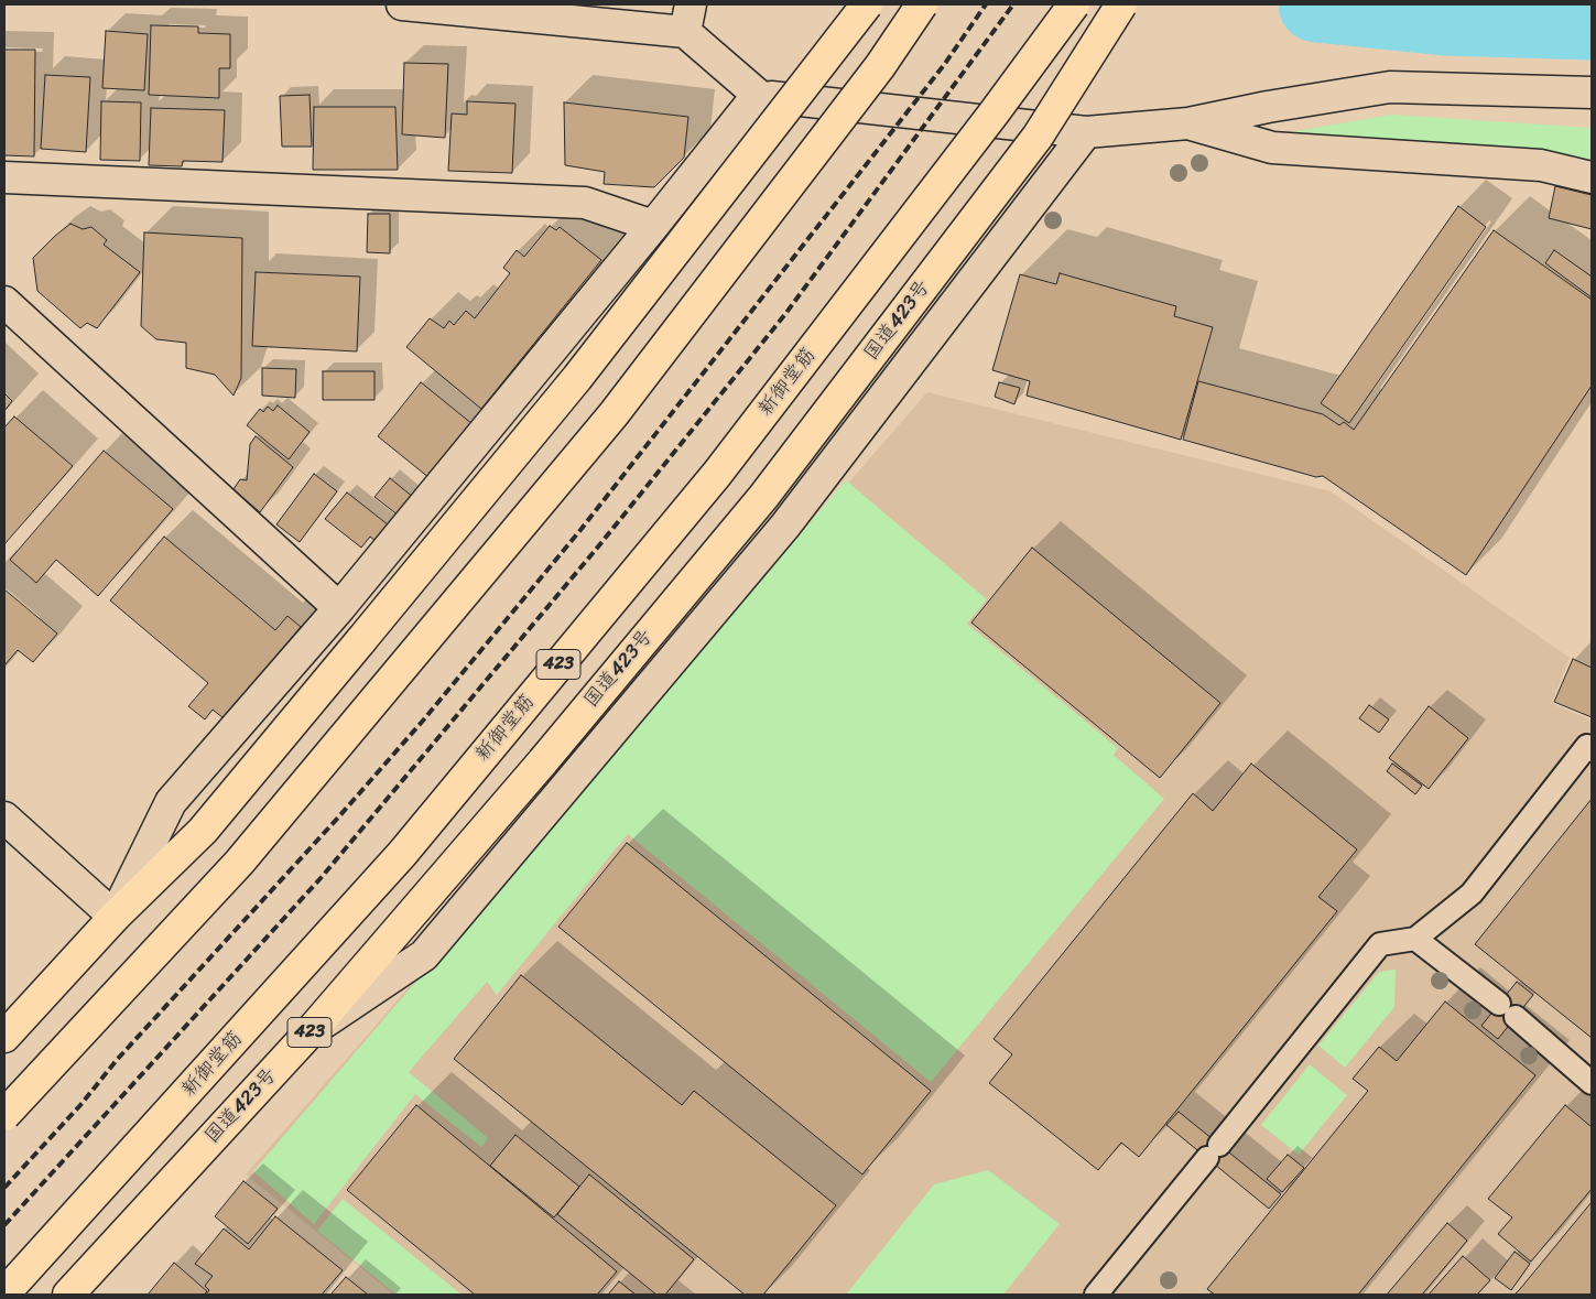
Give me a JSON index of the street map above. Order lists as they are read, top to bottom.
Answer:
{
  "streets": {
    "highway": ["国道423号", "新御堂筋", "423"]
  }
}
